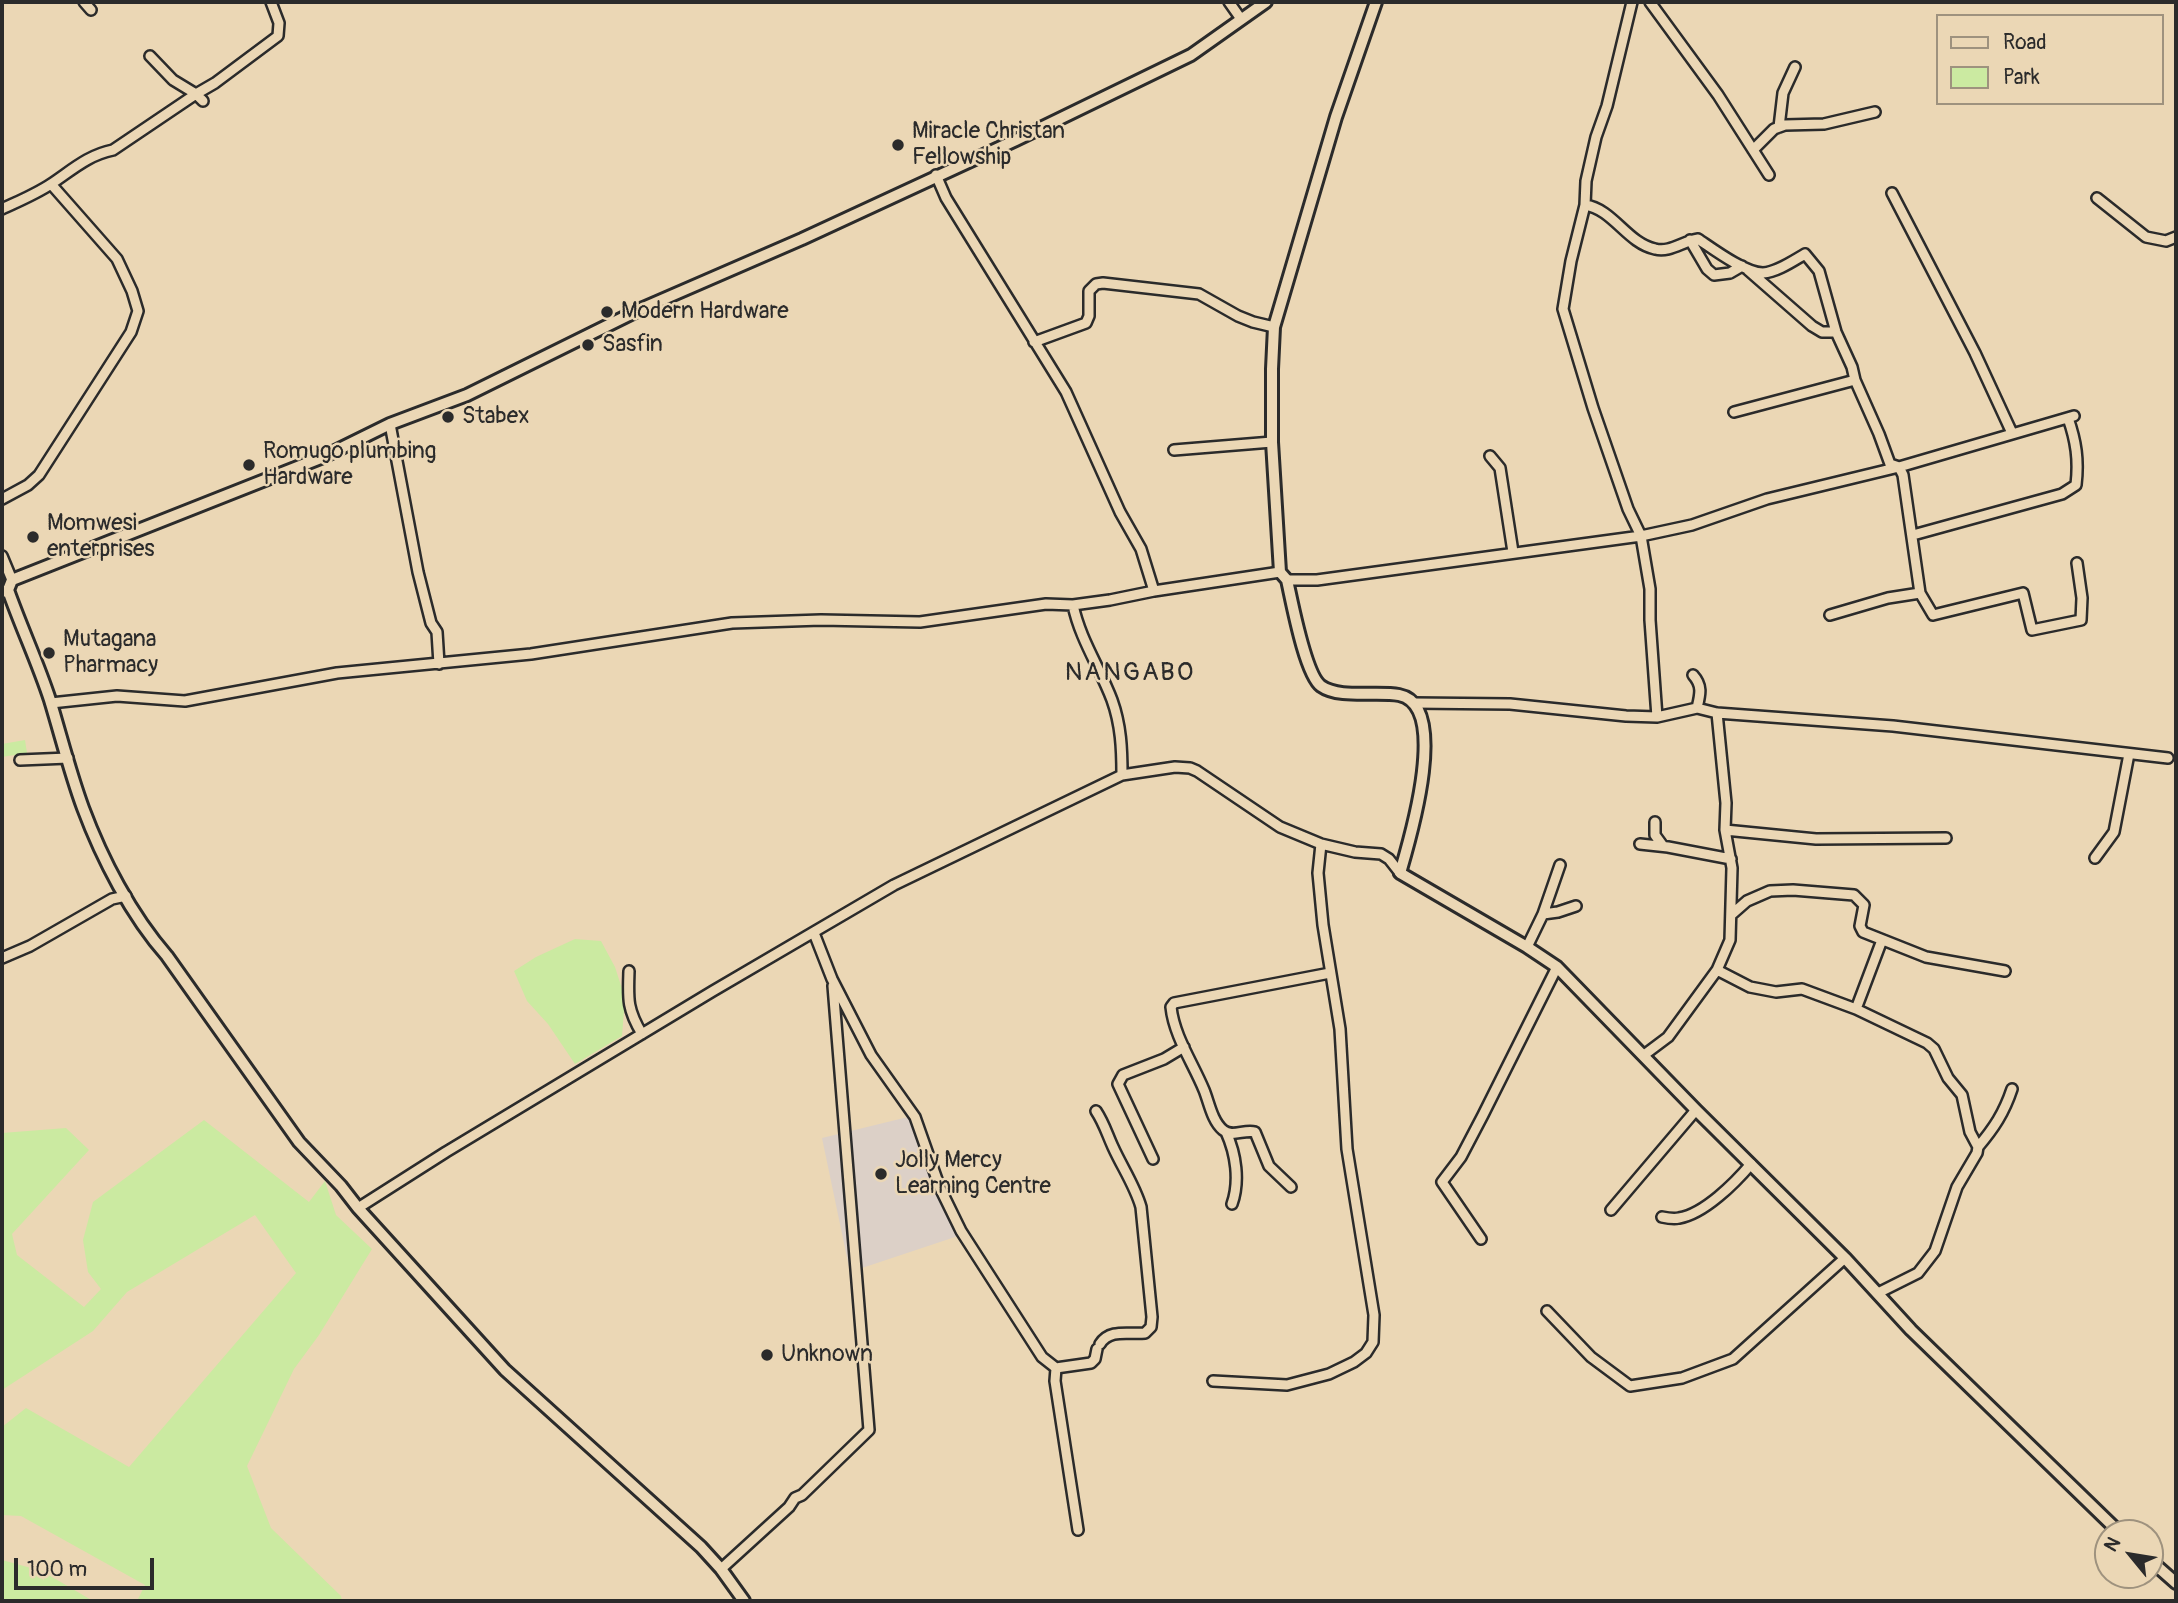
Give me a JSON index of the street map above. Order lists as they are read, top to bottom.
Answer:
{
  "districts": ["NANGABO"],
  "places": [
    "Miracle Christan Fellowship",
    "Modern Hardware",
    "Sasfin",
    "Stabex",
    "Romugo plumbing Hardware",
    "Momwesi enterprises",
    "Mutagana Pharmacy",
    "Jolly Mercy Learning Centre",
    "Unknown"
  ],
  "legend": ["Road", "Park"],
  "scale_bar": "100 m",
  "north": "top left"
}
